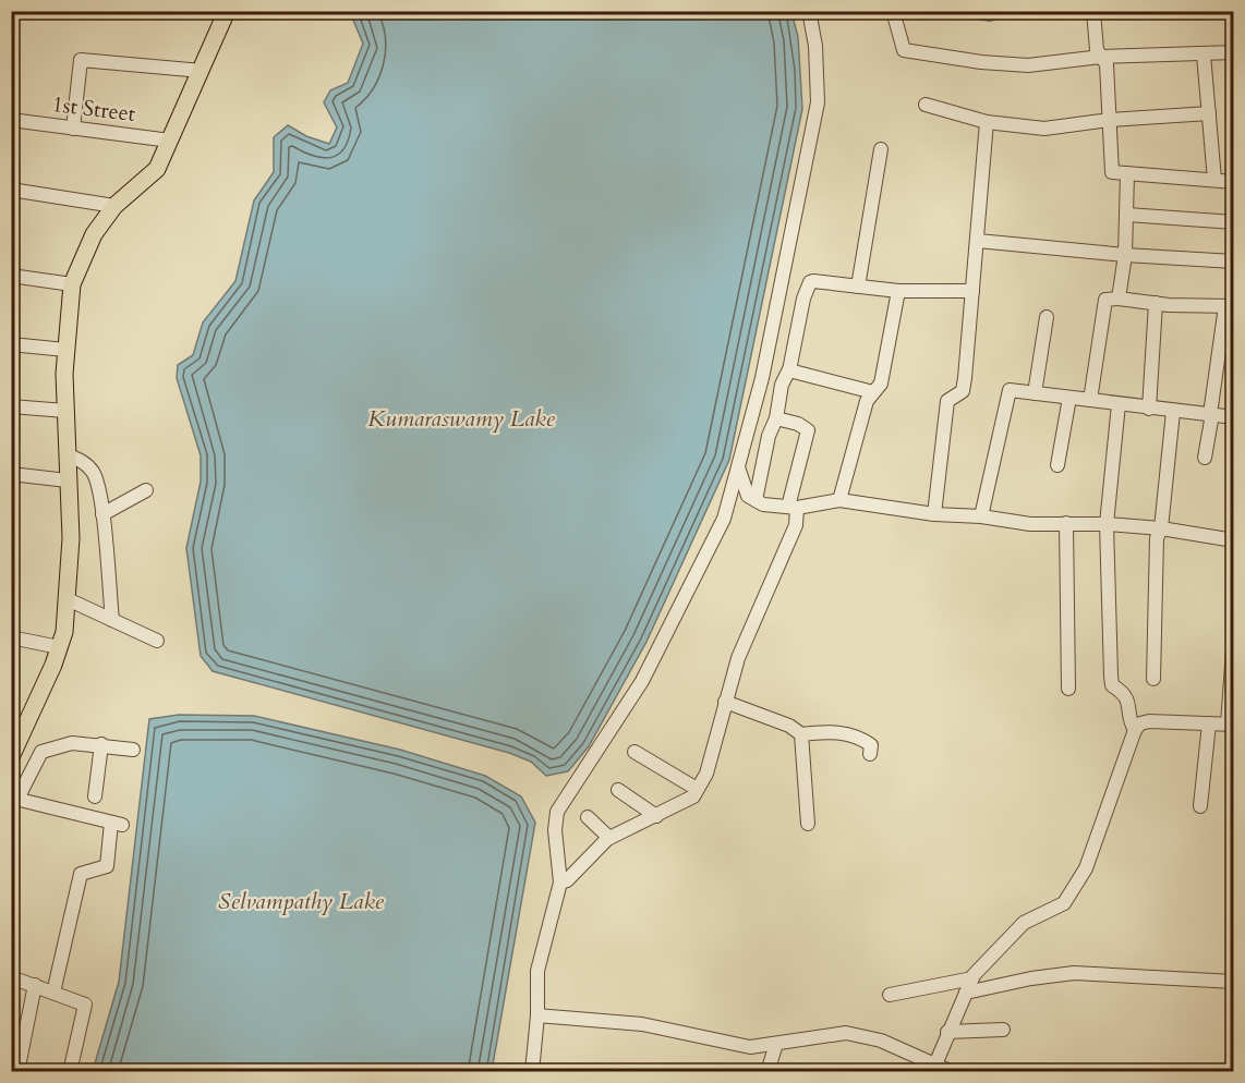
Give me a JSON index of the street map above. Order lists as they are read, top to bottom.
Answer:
{
  "streets": {
    "street": ["1st Street"]
  },
  "water": ["Kumaraswamy Lake", "Selvampathy Lake"]
}
